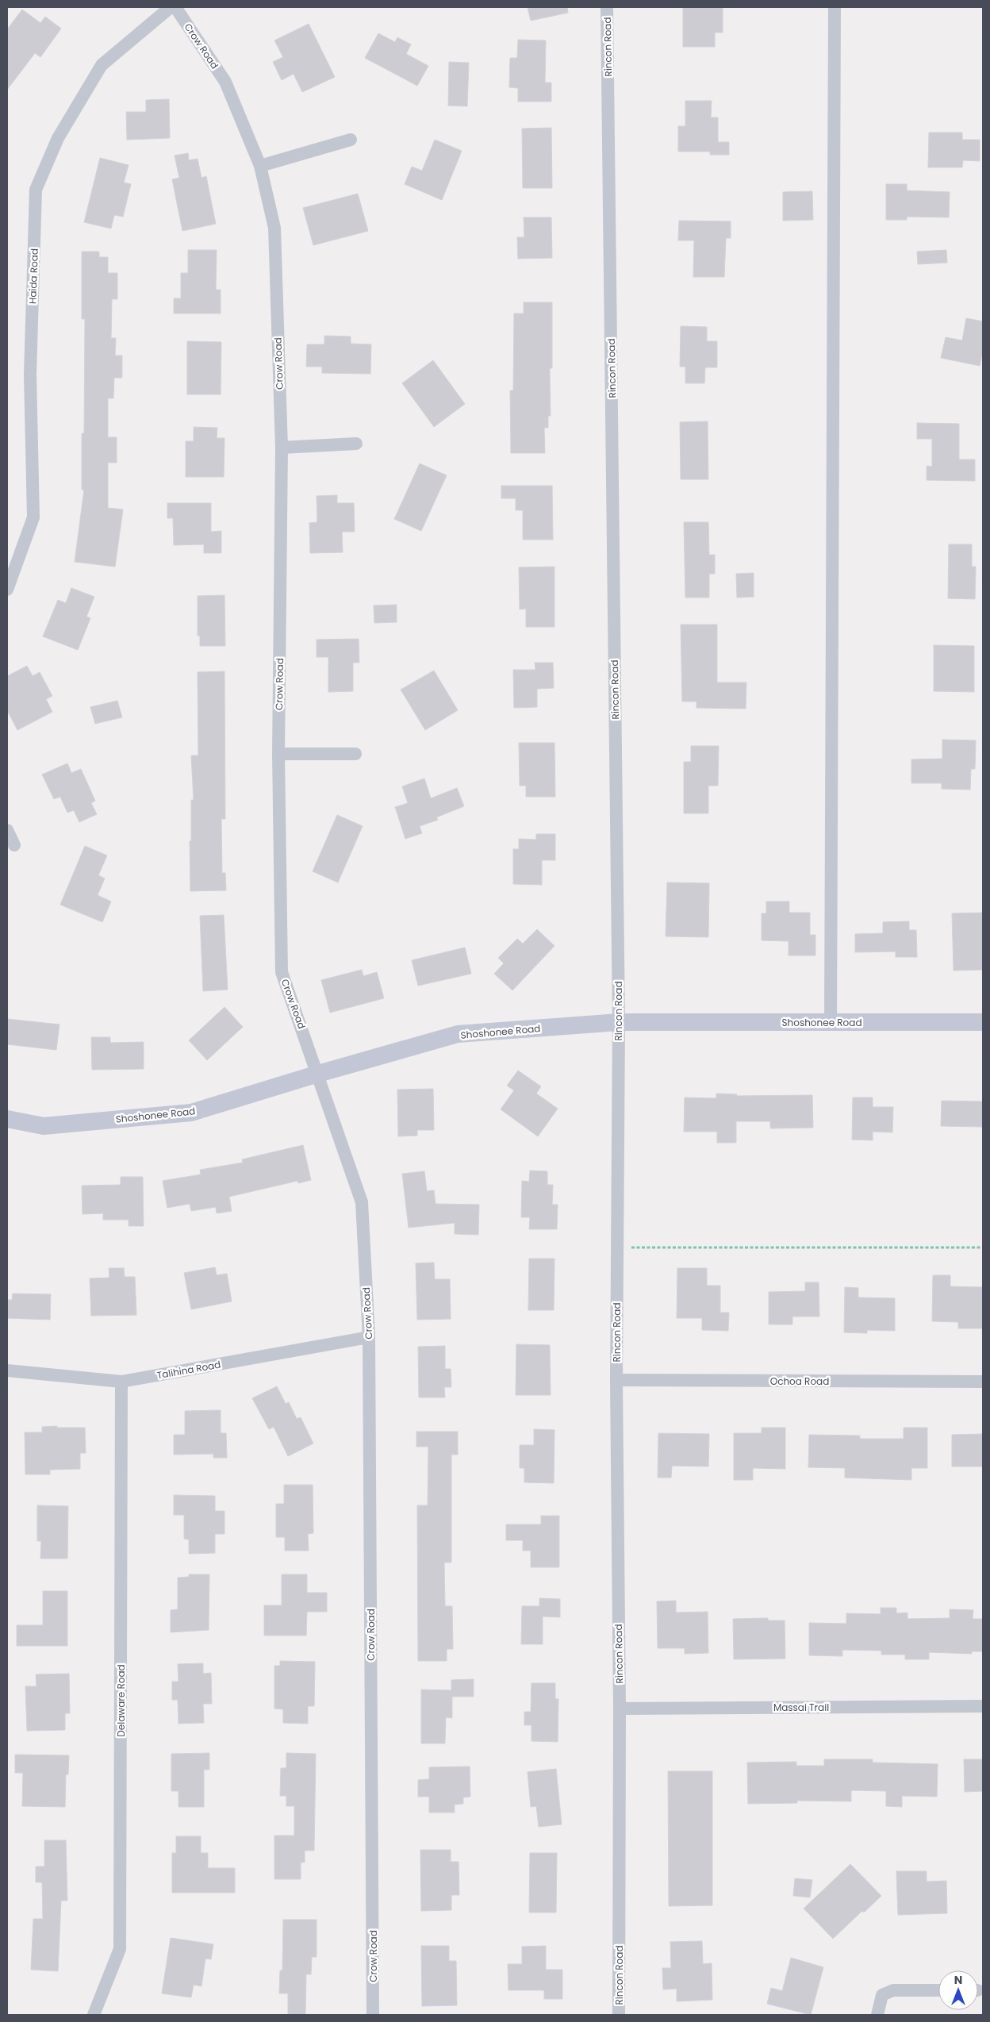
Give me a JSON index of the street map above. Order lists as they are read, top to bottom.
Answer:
{
  "streets": {
    "street": [
      "Crow Road",
      "Rincon Road",
      "Haida Road",
      "Shoshonee Road",
      "Talihina Road",
      "Ochoa Road",
      "Delaware Road",
      "Massai Trail"
    ]
  },
  "crossings": [
    ["Crow Road", "Shoshonee Road"],
    ["Crow Road", "Talihina Road"],
    ["Rincon Road", "Shoshonee Road"],
    ["Rincon Road", "Ochoa Road"],
    ["Rincon Road", "Massai Trail"],
    ["Talihina Road", "Delaware Road"]
  ],
  "north": "top"
}
